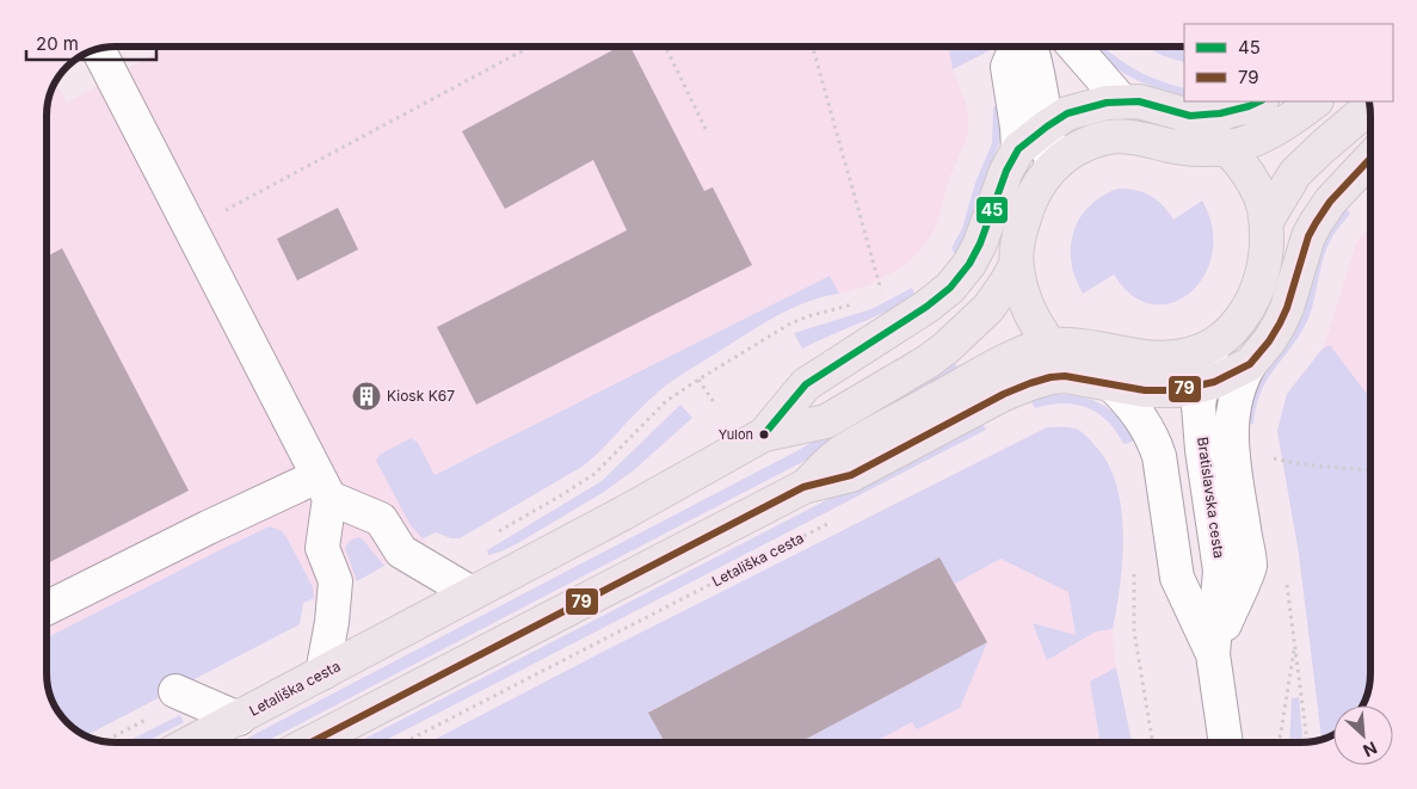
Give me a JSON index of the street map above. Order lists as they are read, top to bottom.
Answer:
{
  "streets": {
    "main road": ["Letališka cesta"],
    "street": ["Bratislavska cesta"]
  },
  "crossings": [
    ["Bratislavska cesta", "Letališka cesta"]
  ],
  "places": {
    "building": ["Kiosk K67"],
    "other": ["Yulon"]
  },
  "lines": ["transit line 45", "transit line 79"],
  "legend": ["45", "79"],
  "scale_bar": "20 m",
  "north": "bottom right"
}
